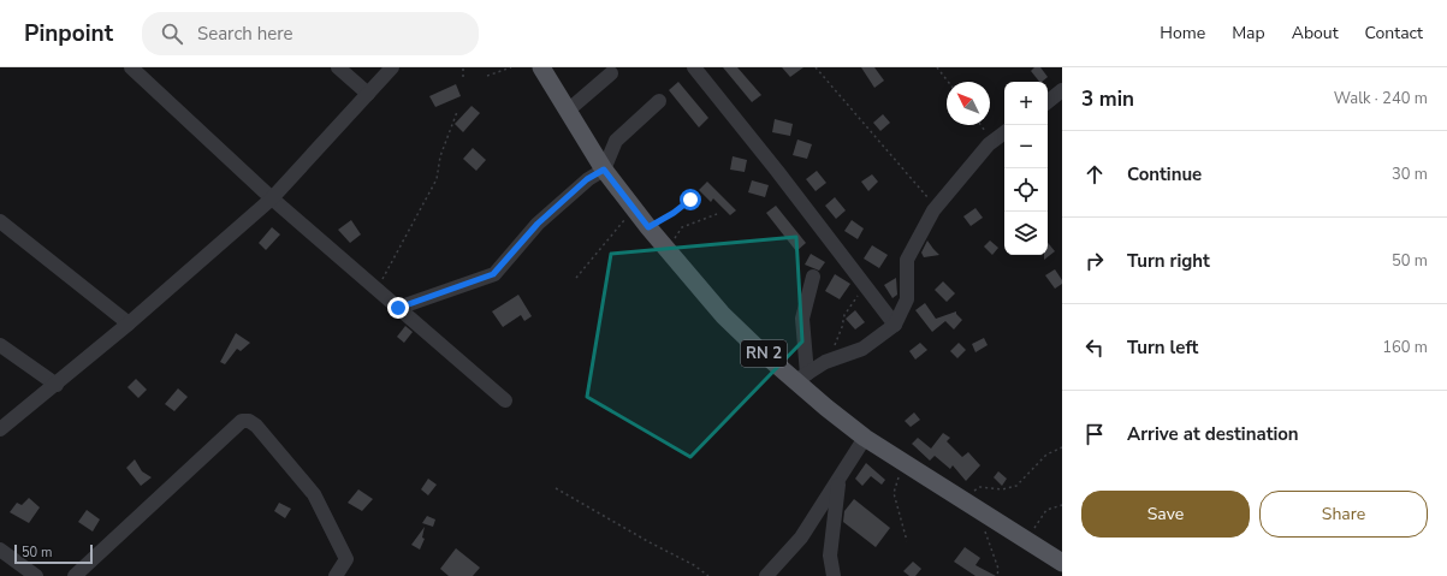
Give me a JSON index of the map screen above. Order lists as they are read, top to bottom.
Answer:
{
  "streets": {
    "main road": ["RN 2"]
  },
  "scale_bar": "50 m",
  "north": "top left",
  "page": {
    "header": "Pinpoint",
    "search": "Search here",
    "nav": [
      "Home",
      "Map",
      "About",
      "Contact"
    ],
    "heading": ["3 min", "Walk · 240 m"],
    "map_buttons": ["+", "−"],
    "list": [
      ["Continue", "30 m"],
      ["Turn right", "50 m"],
      ["Turn left", "160 m"],
      "Arrive at destination"
    ],
    "buttons": ["Save", "Share"],
    "scale": "50 m"
  }
}
